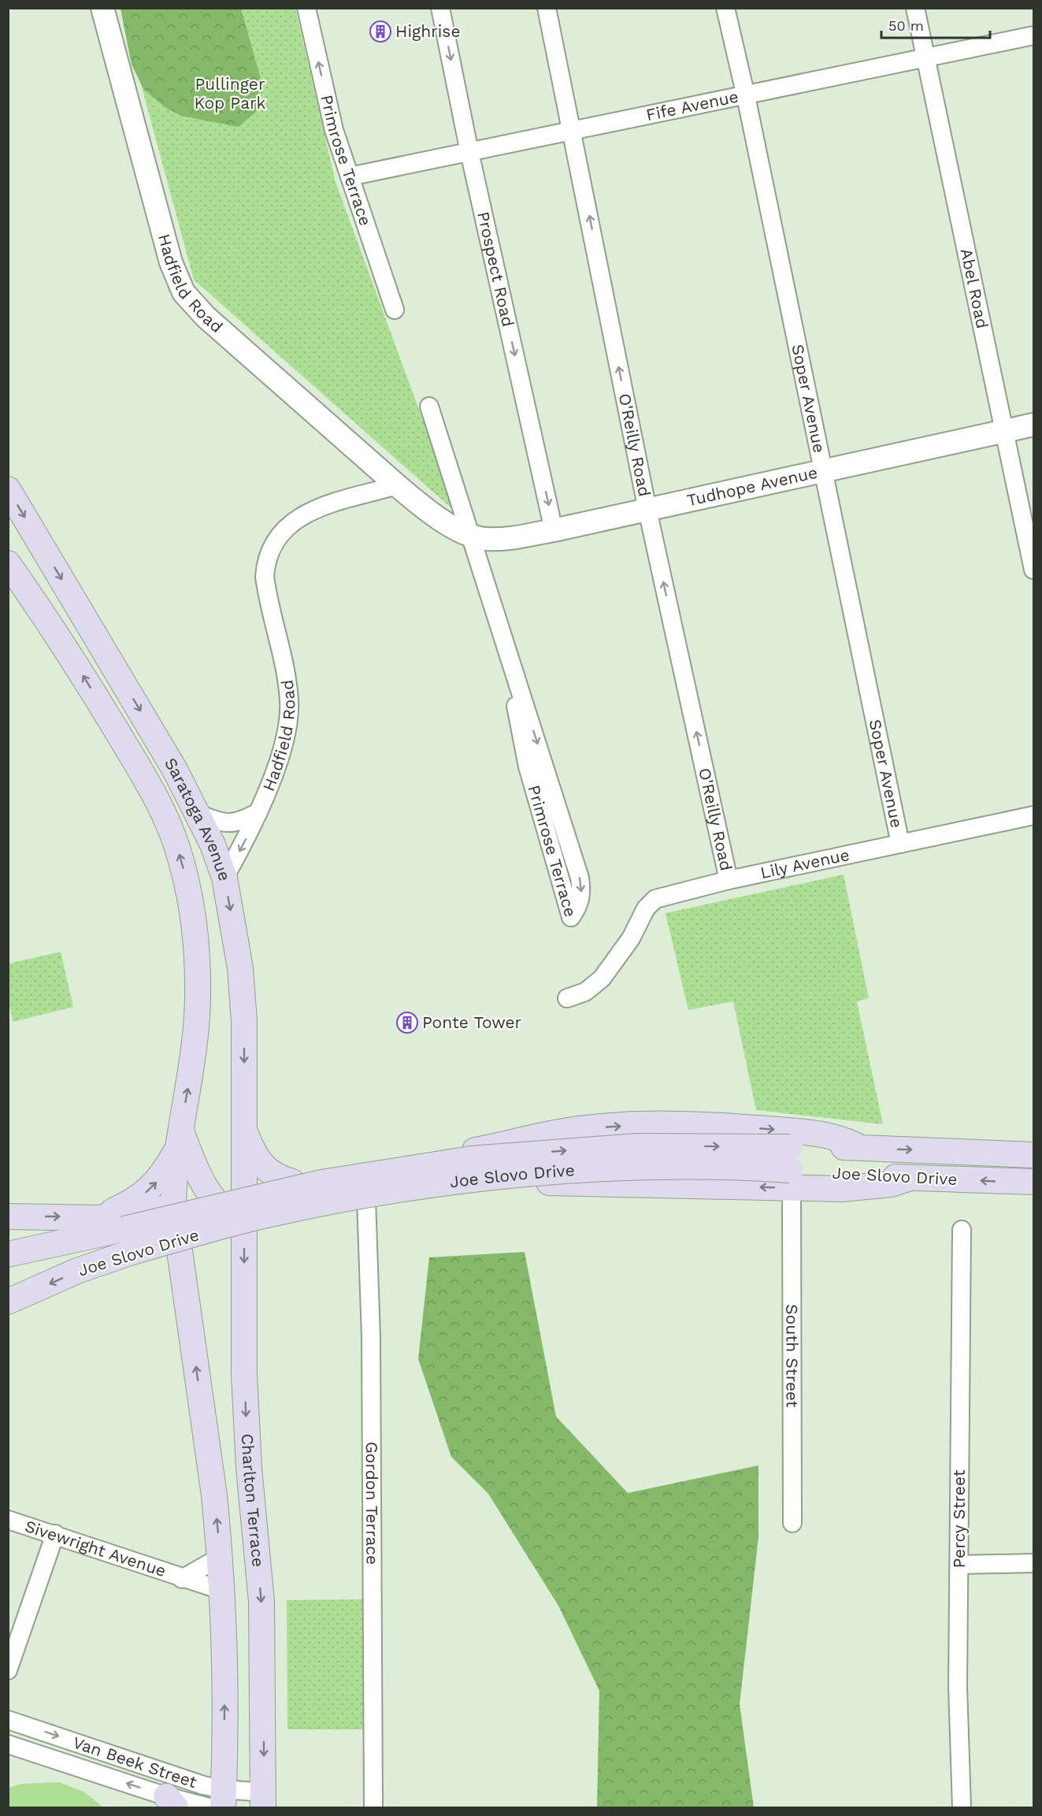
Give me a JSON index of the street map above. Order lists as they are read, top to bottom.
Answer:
{
  "streets": {
    "main road": ["Saratoga Avenue", "Joe Slovo Drive", "Charlton Terrace"],
    "street": [
      "Fife Avenue",
      "Primrose Terrace",
      "Prospect Road",
      "Hadfield Road",
      "Abel Road",
      "Soper Avenue",
      "O'Reilly Road",
      "Tudhope Avenue",
      "Lily Avenue",
      "South Street",
      "Gordon Terrace",
      "Percy Street",
      "Sivewright Avenue",
      "Van Beek Street"
    ]
  },
  "crossings": [
    ["Fife Avenue", "Primrose Terrace"],
    ["Fife Avenue", "Prospect Road"],
    ["Fife Avenue", "Abel Road"],
    ["Fife Avenue", "Soper Avenue"],
    ["Fife Avenue", "O'Reilly Road"],
    ["Primrose Terrace", "Hadfield Road"],
    ["Primrose Terrace", "Tudhope Avenue"],
    ["Prospect Road", "Tudhope Avenue"],
    ["Hadfield Road", "Tudhope Avenue"],
    ["Hadfield Road", "Saratoga Avenue"],
    ["Abel Road", "Tudhope Avenue"],
    ["Soper Avenue", "Tudhope Avenue"],
    ["Soper Avenue", "Lily Avenue"],
    ["O'Reilly Road", "Tudhope Avenue"],
    ["O'Reilly Road", "Lily Avenue"],
    ["Saratoga Avenue", "Charlton Terrace"],
    ["Joe Slovo Drive", "South Street"],
    ["Charlton Terrace", "Van Beek Street"]
  ],
  "one_way": ["Prospect Road", "O'Reilly Road"],
  "parks": ["Pullinger Kop Park"],
  "places": {
    "building": ["Highrise", "Ponte Tower"]
  },
  "scale_bar": "50 m"
}
